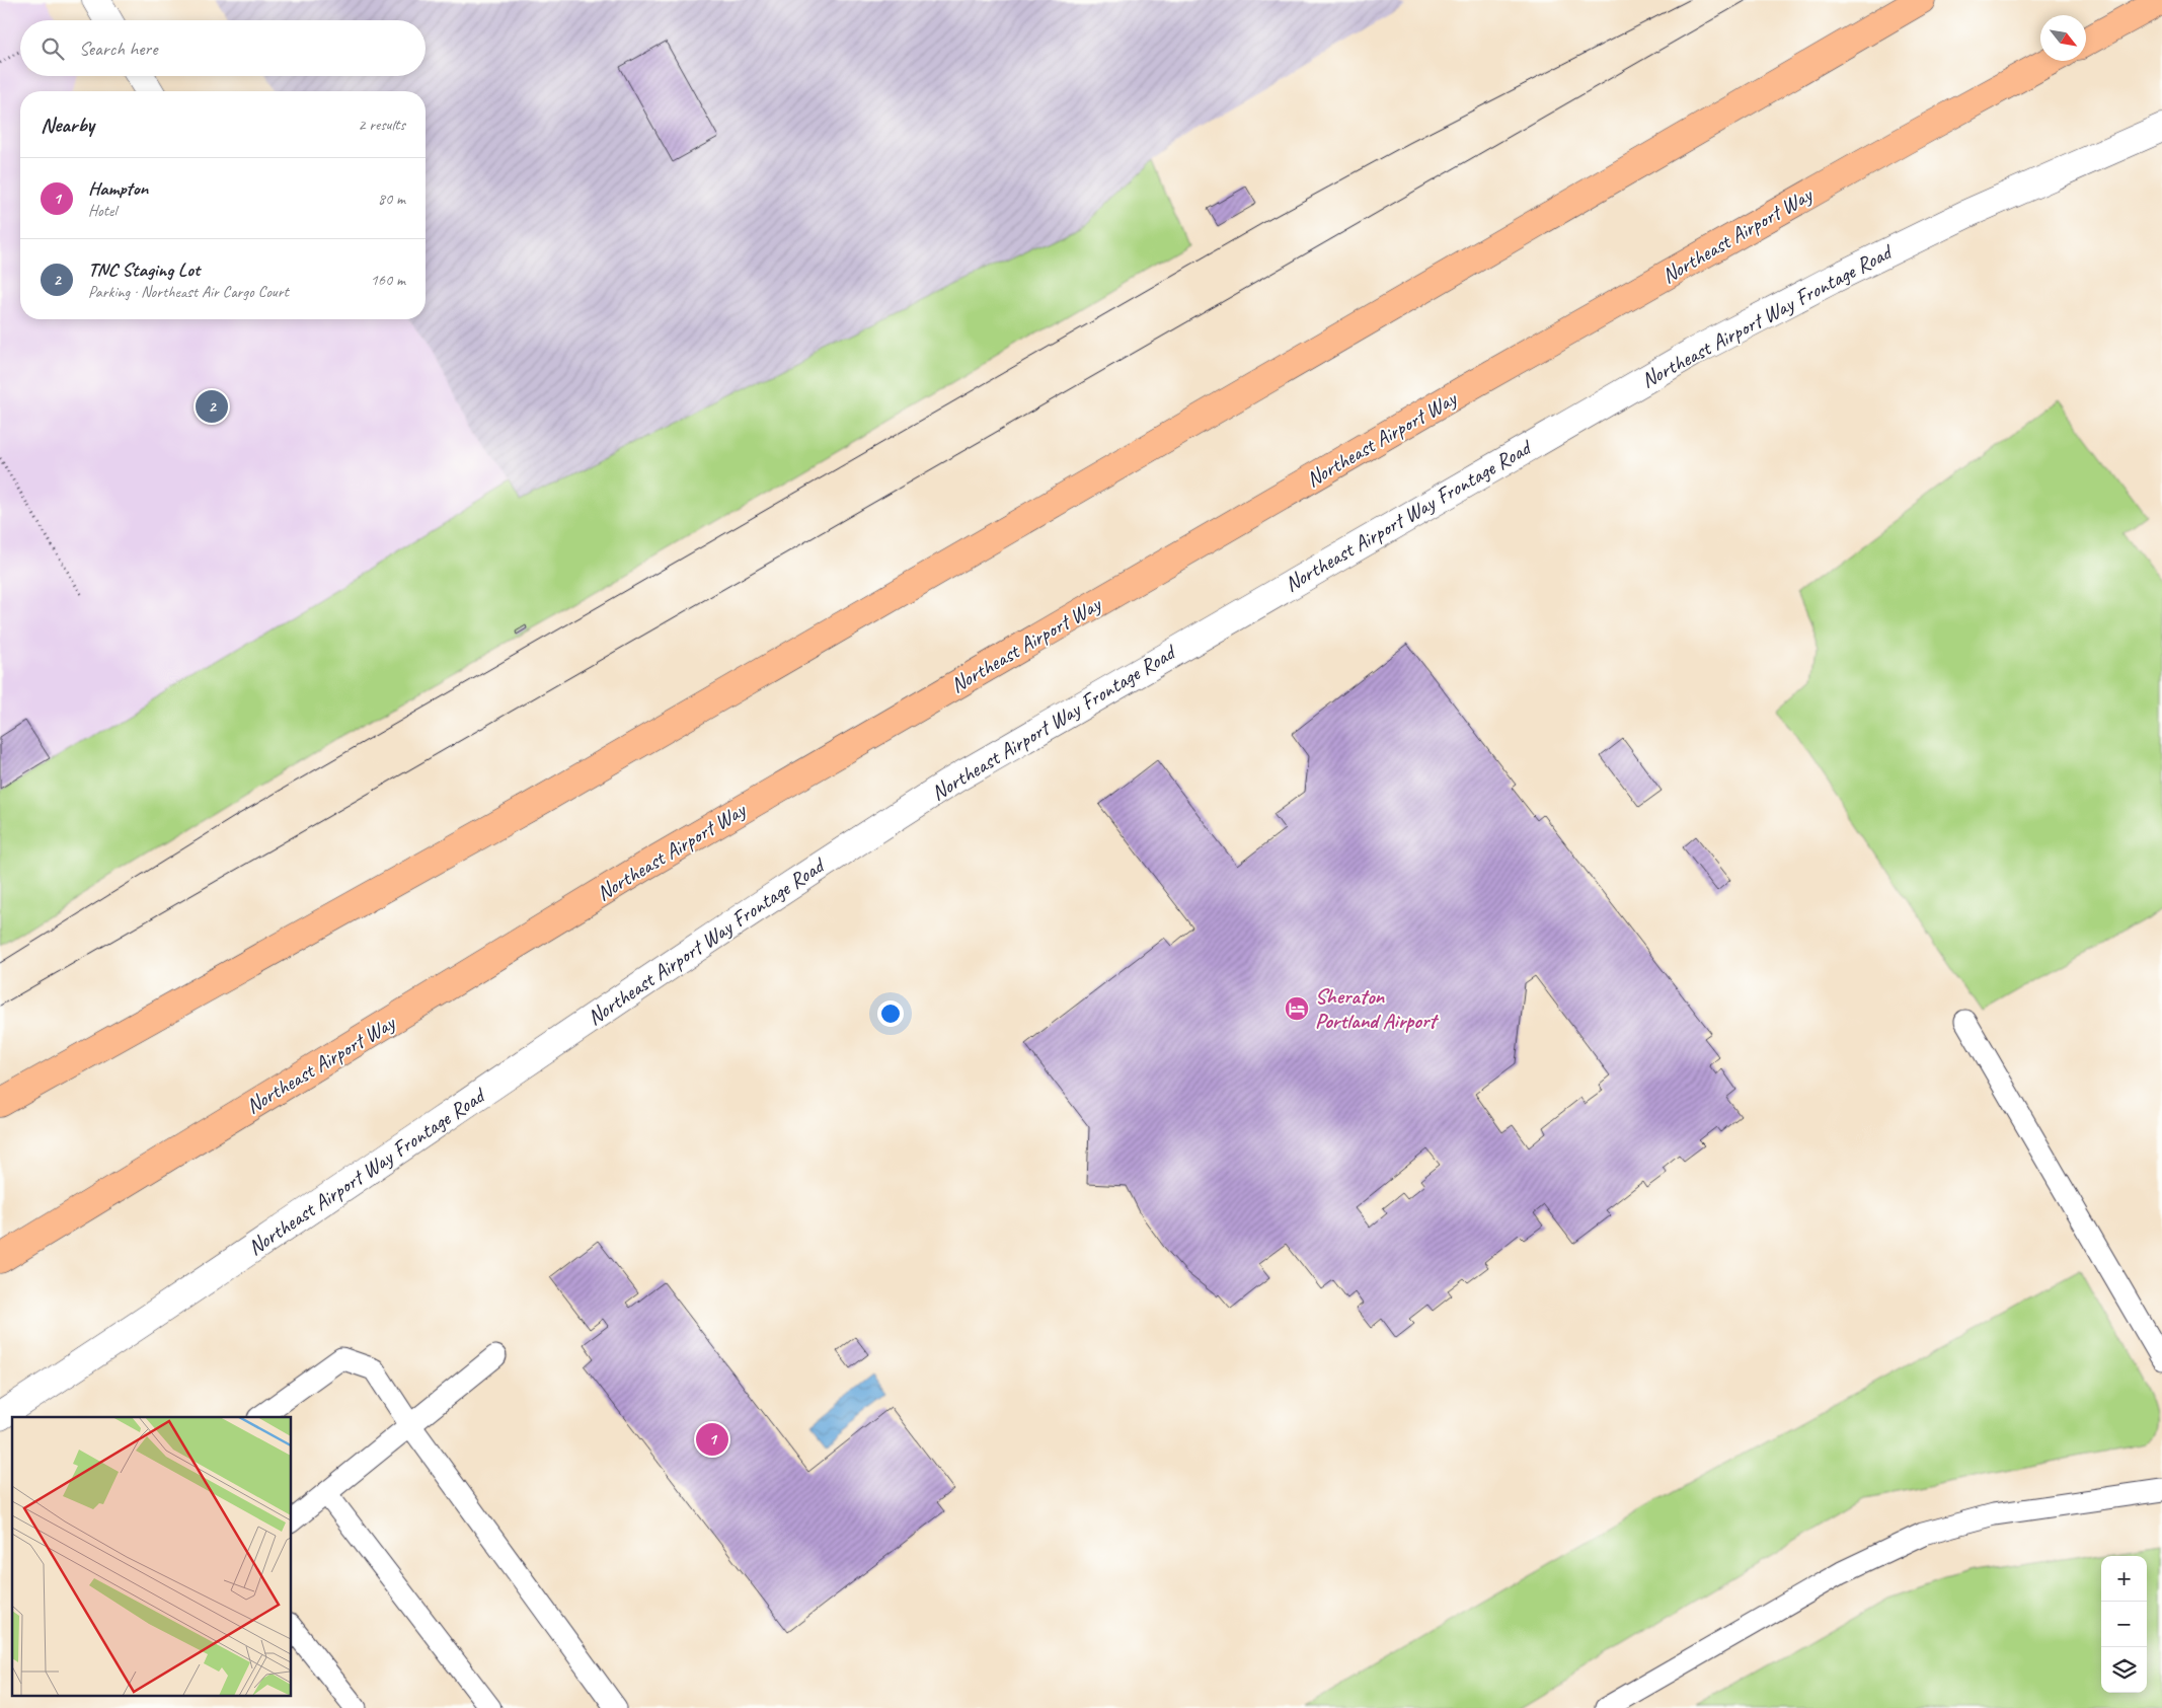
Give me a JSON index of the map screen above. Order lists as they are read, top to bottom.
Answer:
{
  "streets": {
    "main road": ["Northeast Airport Way"],
    "street": ["Northeast Airport Way Frontage Road"]
  },
  "places": {
    "hotel": ["Sheraton Portland Airport"]
  },
  "north": "bottom right",
  "page": {
    "search": "Search here",
    "heading": ["Nearby", "2 results"],
    "list": [
      {
        "mark": "1",
        "name": "Hampton",
        "note": "Hotel",
        "value": "80 m"
      },
      {
        "mark": "2",
        "name": "TNC Staging Lot",
        "note": "Parking · Northeast Air Cargo Court",
        "value": "160 m"
      }
    ],
    "pins": ["2", "1"],
    "map_buttons": ["+", "−"]
  }
}
